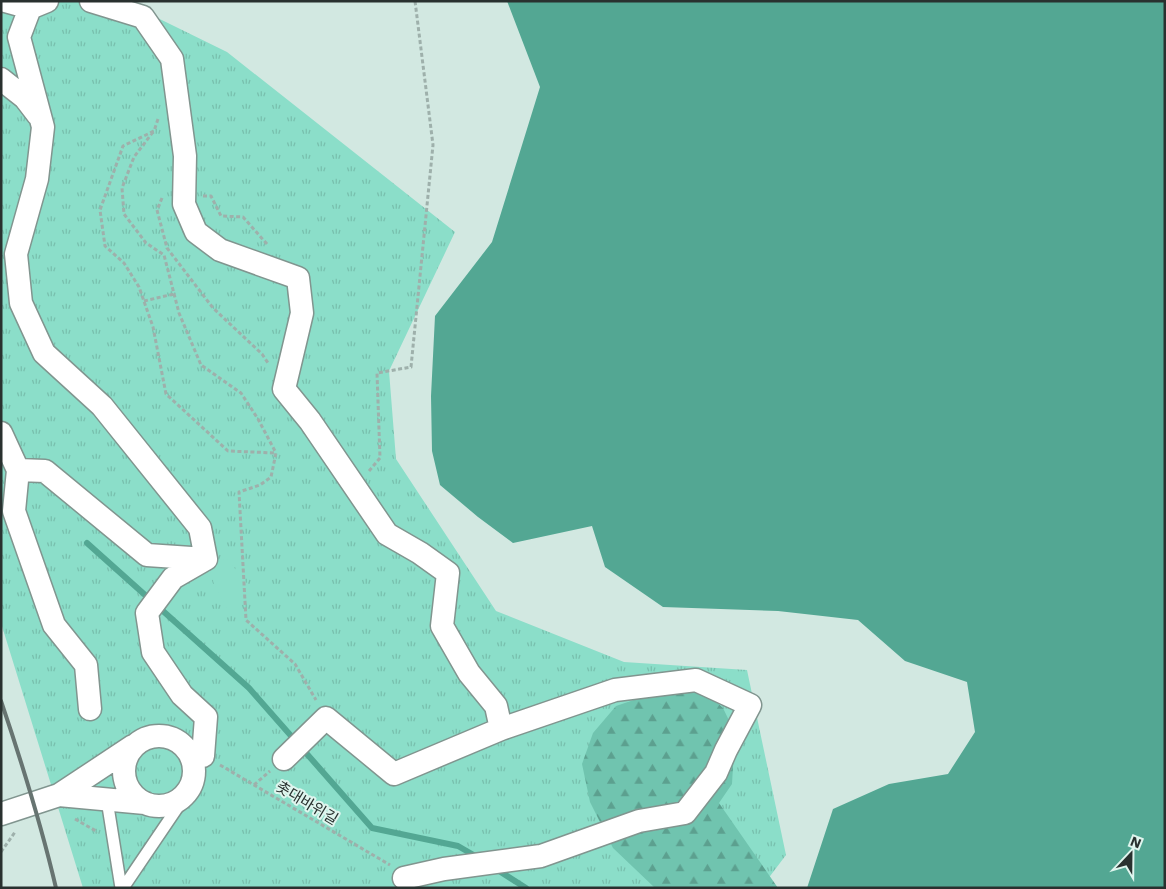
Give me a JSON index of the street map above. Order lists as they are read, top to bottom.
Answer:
{
  "streets": {
    "path": ["촛대바위길"]
  },
  "north": "top"
}
